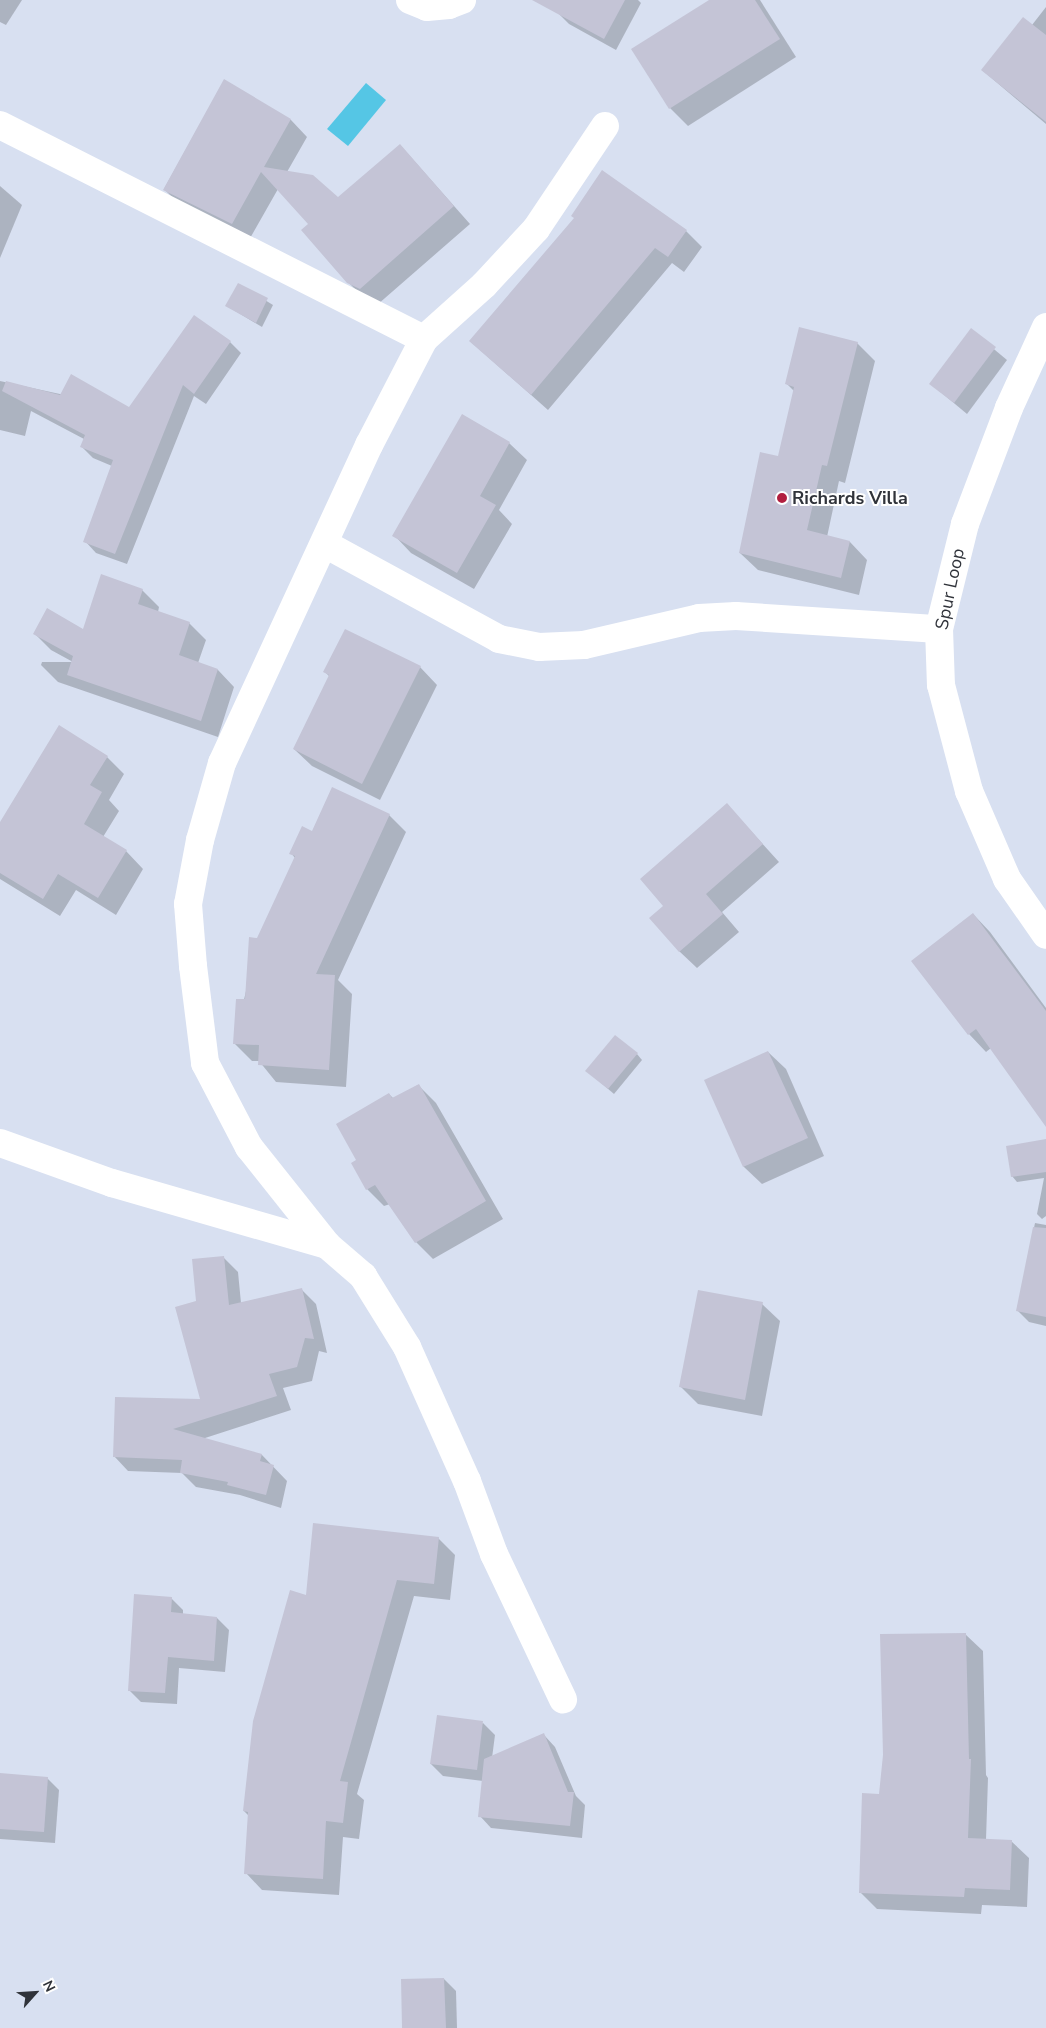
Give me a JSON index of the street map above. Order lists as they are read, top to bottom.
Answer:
{
  "streets": {
    "street": ["Spur Loop"]
  },
  "places": ["Richards Villa"],
  "north": "top right"
}
